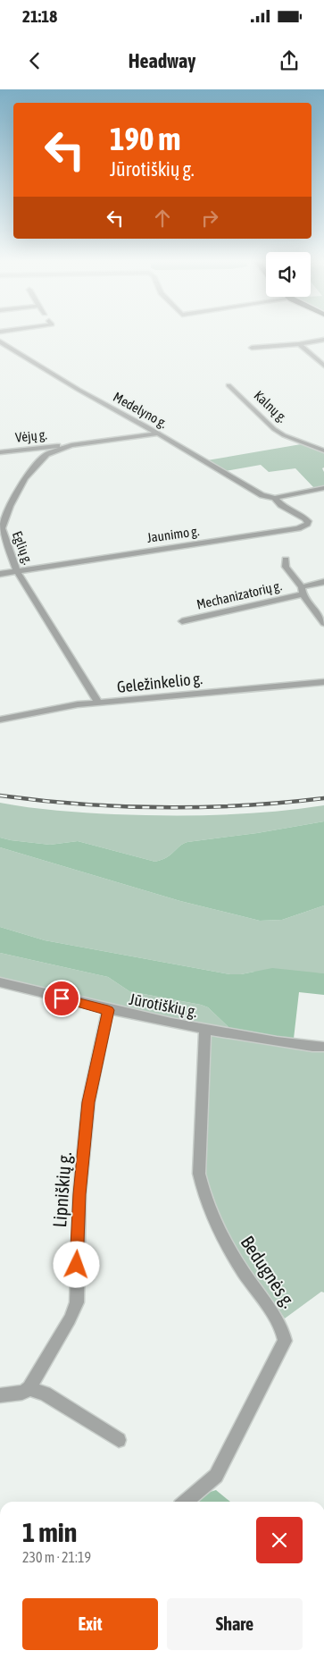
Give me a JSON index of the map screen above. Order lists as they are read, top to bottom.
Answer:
{
  "streets": {
    "street": [
      "Kalnų g.",
      "Medelyno g.",
      "Vėjų g.",
      "Jaunimo g.",
      "Eglių g.",
      "Mechanizatorių g.",
      "Geležinkelio g.",
      "Jūrotiškių g.",
      "Lipniškių g.",
      "Bedugnės g."
    ]
  },
  "crossings": [
    ["Medelyno g.", "Jaunimo g."],
    ["Medelyno g.", "Eglių g."],
    ["Vėjų g.", "Eglių g."],
    ["Jaunimo g.", "Eglių g."],
    ["Eglių g.", "Geležinkelio g."],
    ["Jūrotiškių g.", "Lipniškių g."],
    ["Jūrotiškių g.", "Bedugnės g."]
  ],
  "page": {
    "status": "21:18",
    "header": "Headway",
    "turn": ["190 m", "Jūrotiškių g."],
    "heading": ["1 min", "230 m · 21:19"],
    "buttons": ["Exit", "Share"]
  }
}
